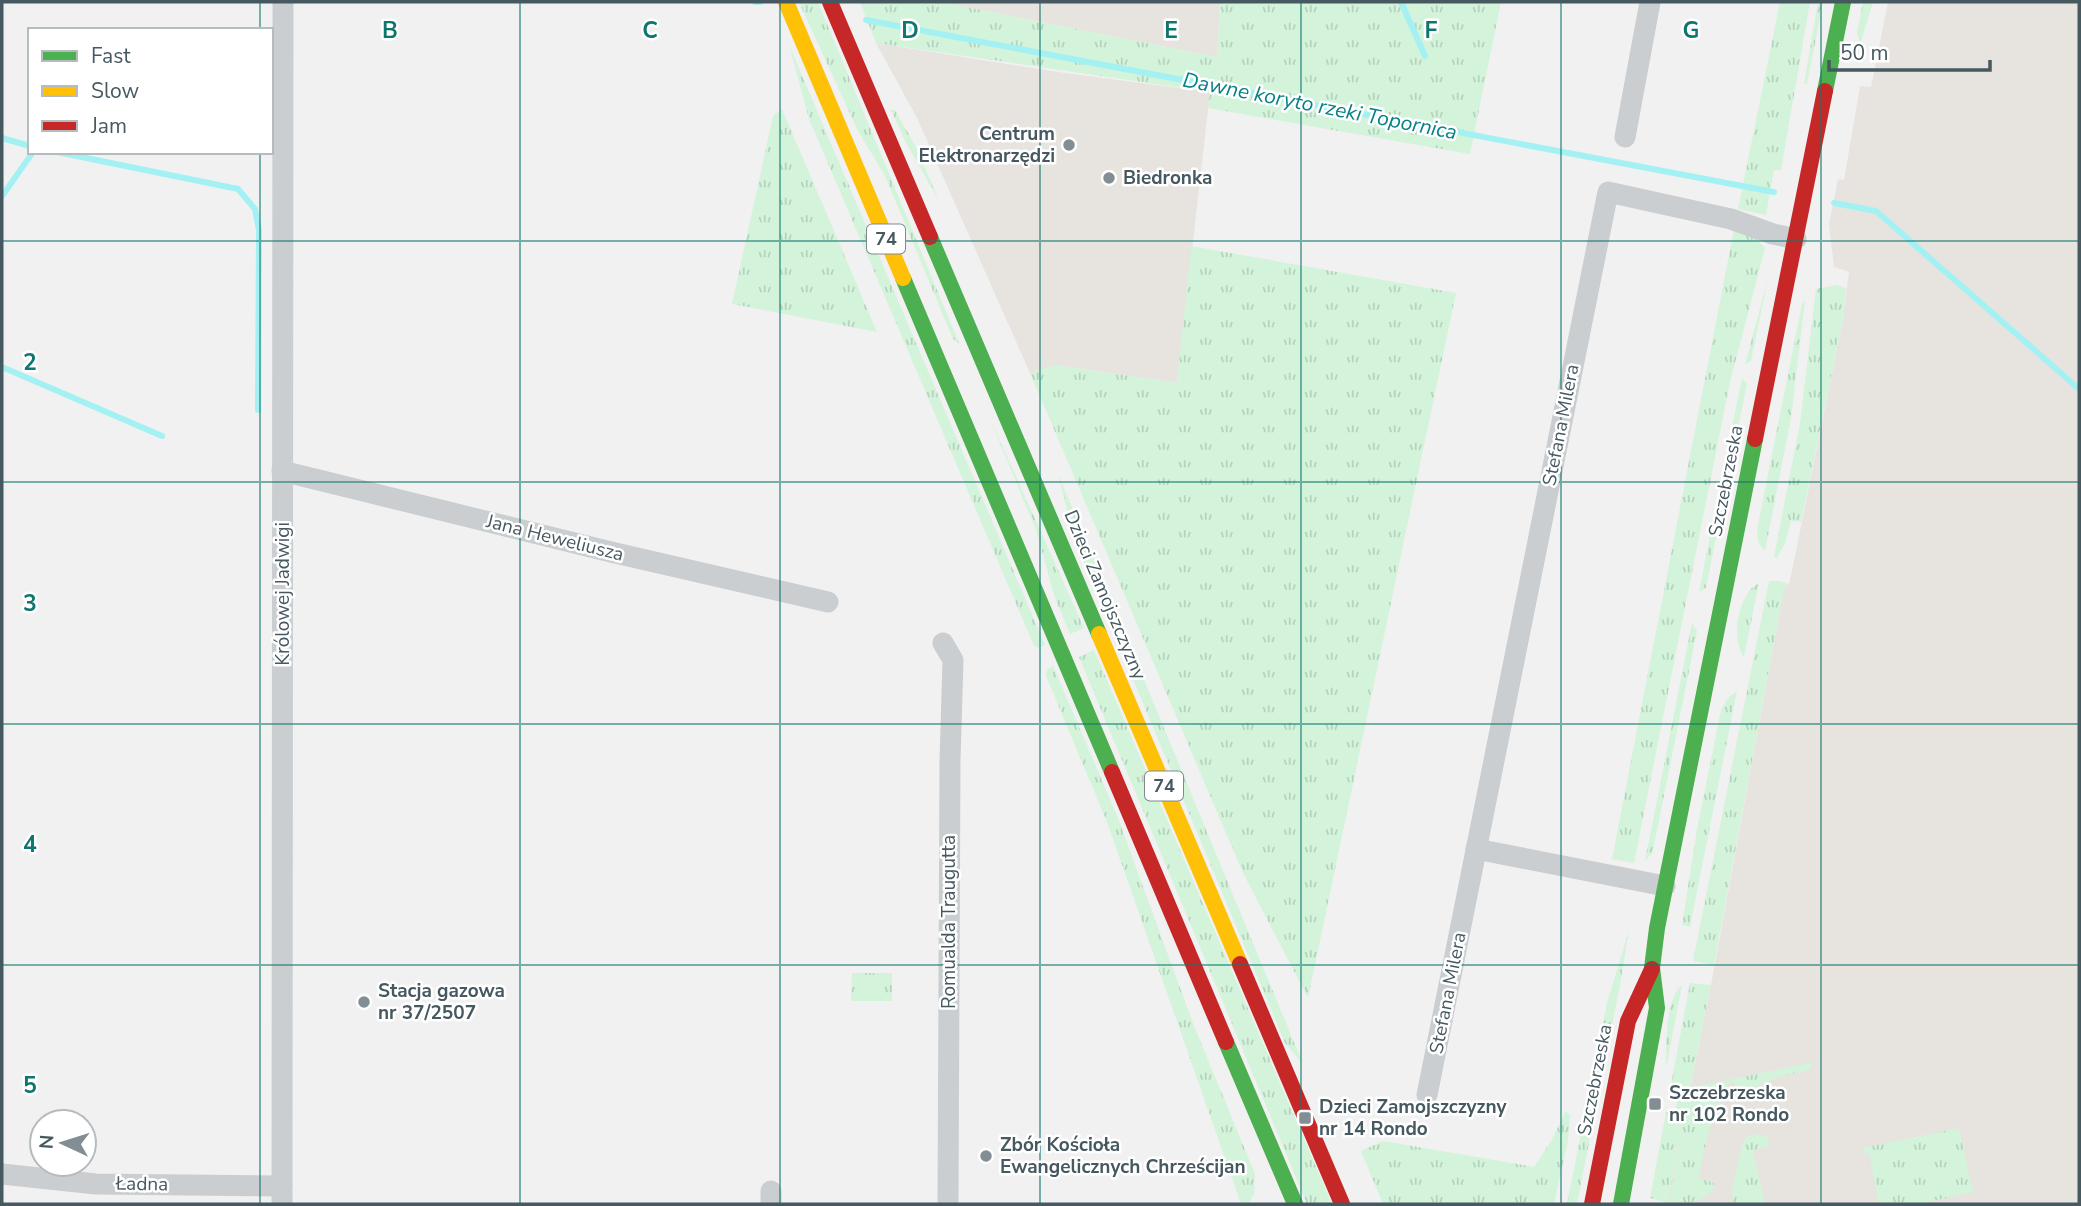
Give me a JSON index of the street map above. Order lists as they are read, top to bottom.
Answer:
{
  "streets": {
    "main road": ["74", "Szczebrzeska", "Dzieci Zamojszczyzny"],
    "street": [
      "Stefana Milera",
      "Jana Heweliusza",
      "Królowej Jadwigi",
      "Romualda Traugutta",
      "Ładna"
    ]
  },
  "crossings": [
    ["Stefana Milera", "Szczebrzeska"],
    ["Jana Heweliusza", "Królowej Jadwigi"],
    ["Królowej Jadwigi", "Ładna"]
  ],
  "water": ["Dawne koryto rzeki Topornica"],
  "places": {
    "other": [
      "Centrum Elektronarzędzi",
      "Biedronka",
      "Stacja gazowa nr 37/2507",
      "Zbór Kościoła Ewangelicznych Chrześcijan"
    ],
    "transit": ["Szczebrzeska nr 102 Rondo", "Dzieci Zamojszczyzny nr 14 Rondo"]
  },
  "legend": ["Fast", "Slow", "Jam"],
  "scale_bar": "50 m",
  "north": "left",
  "grid": {
    "columns": [
      "B",
      "C",
      "D",
      "E",
      "F",
      "G"
    ],
    "rows": [
      "2",
      "3",
      "4",
      "5"
    ]
  }
}
